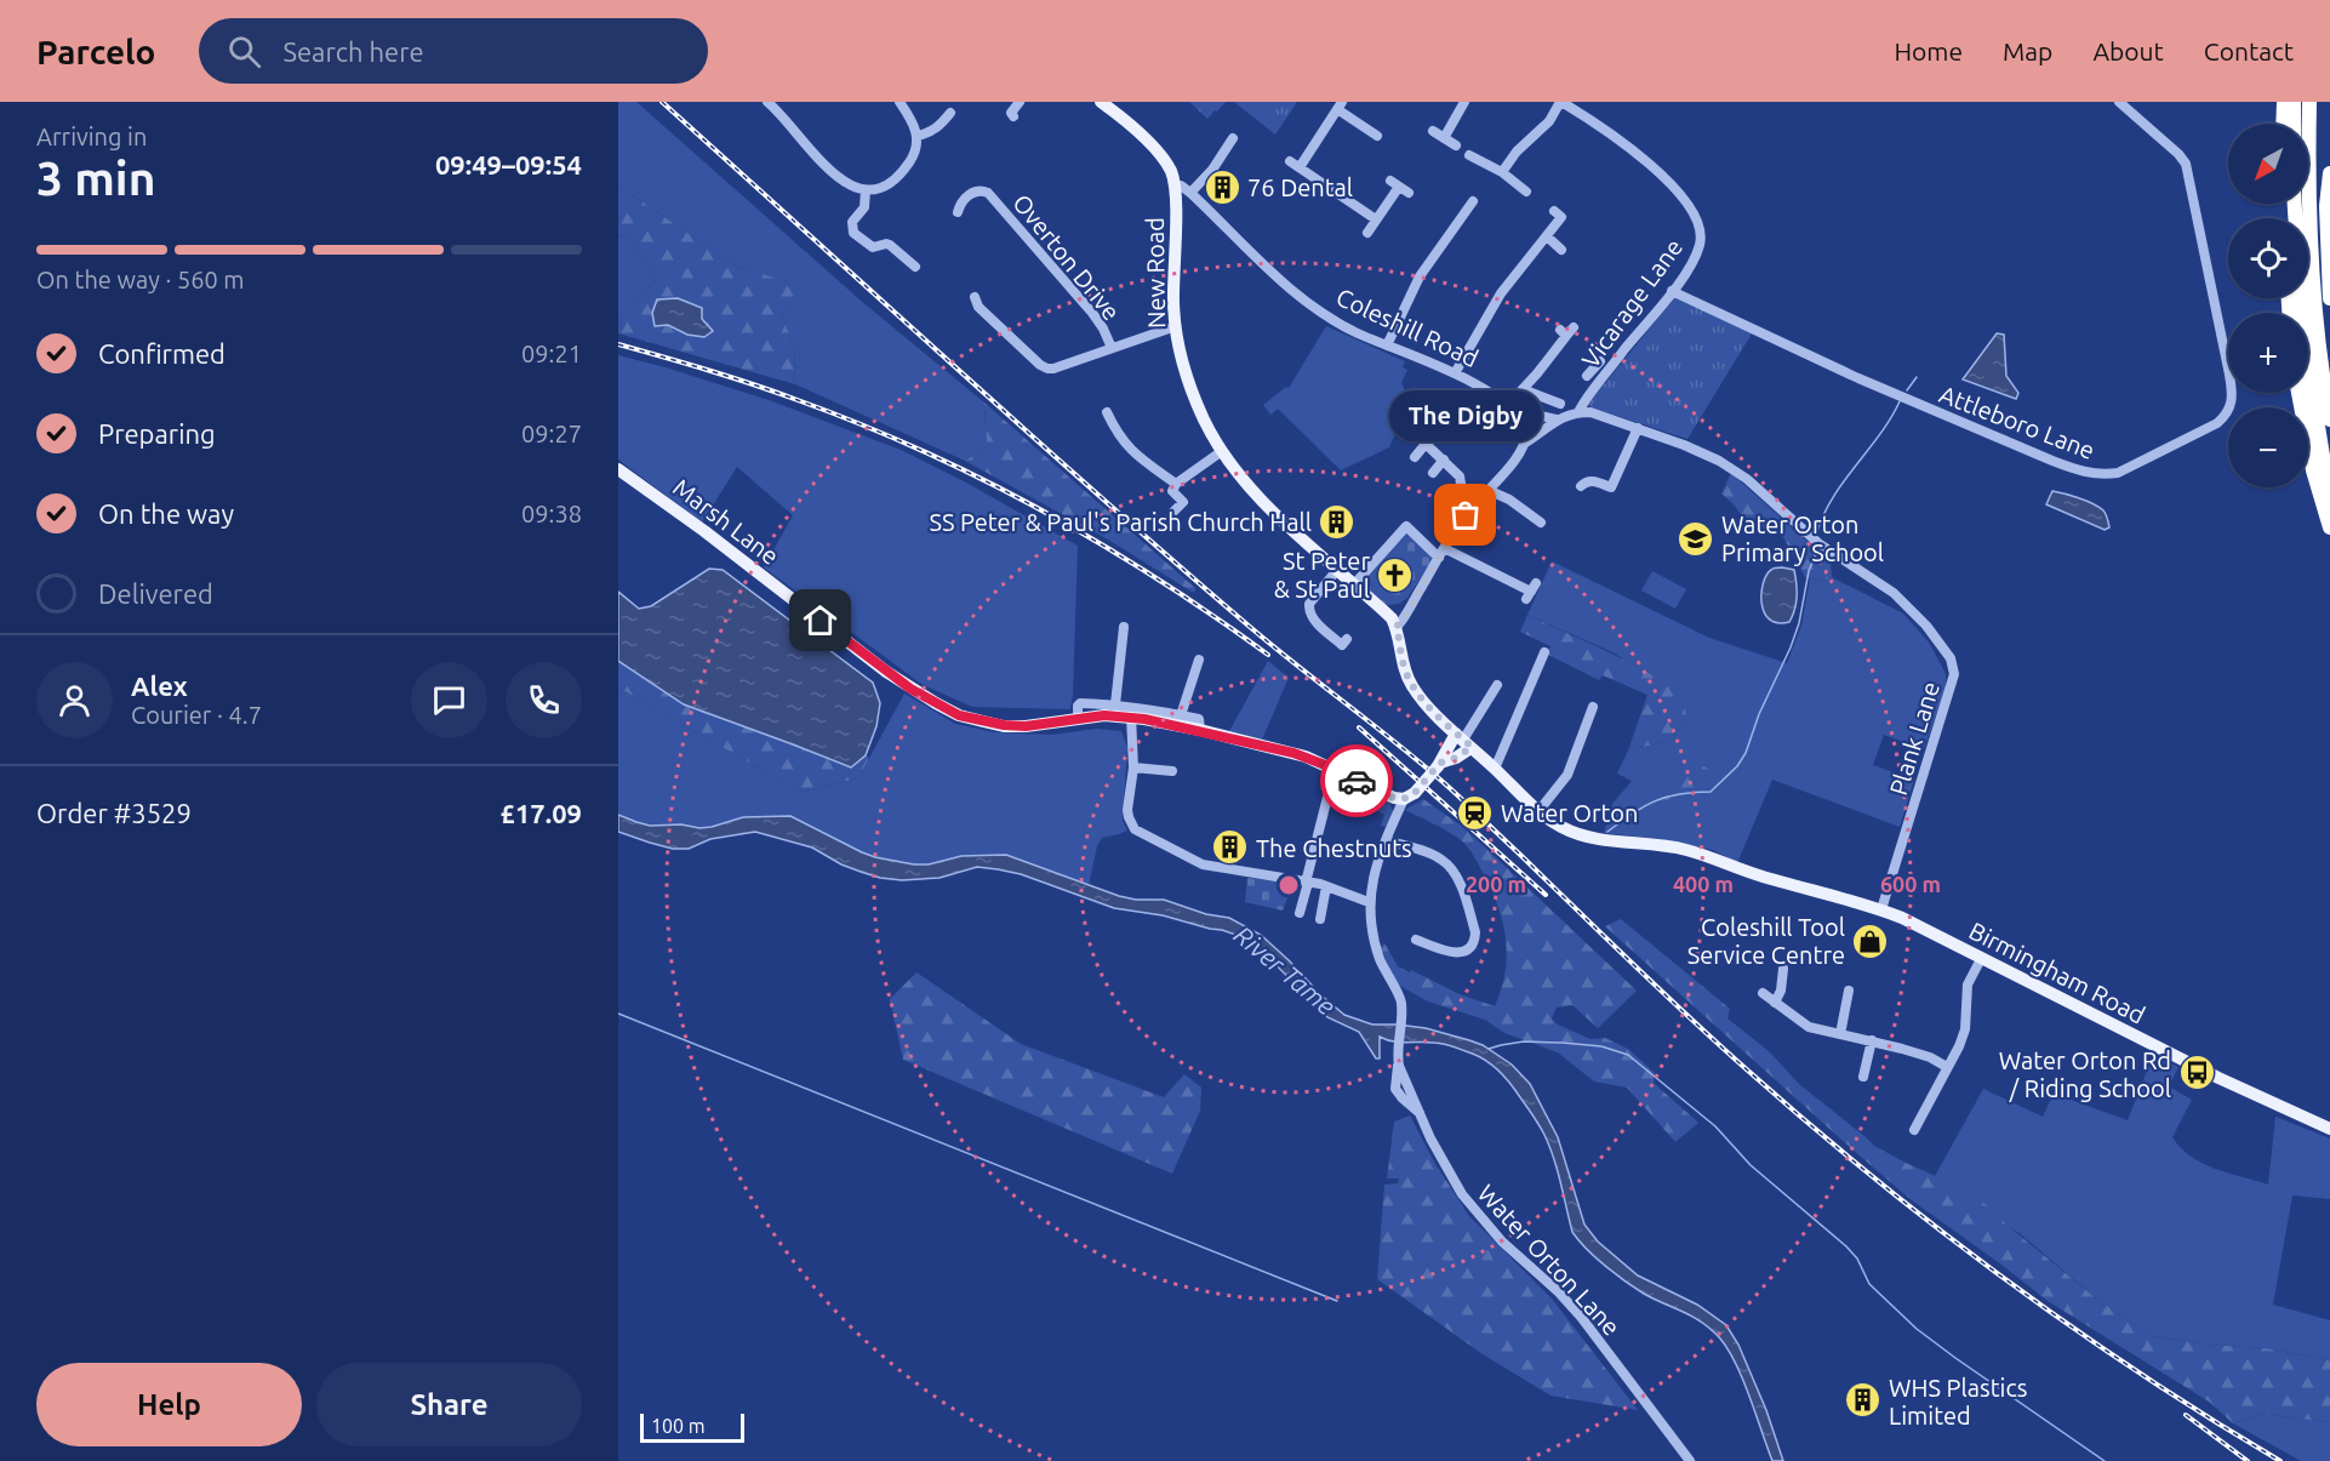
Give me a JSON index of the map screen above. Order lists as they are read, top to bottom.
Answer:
{
  "streets": {
    "main road": ["New Road", "Marsh Lane", "Birmingham Road"],
    "street": [
      "Overton Drive",
      "Vicarage Lane",
      "Coleshill Road",
      "Attleboro Lane",
      "Plank Lane",
      "Water Orton Lane"
    ]
  },
  "crossings": [
    ["New Road", "Coleshill Road"],
    ["New Road", "Birmingham Road"],
    ["Vicarage Lane", "Attleboro Lane"],
    ["Vicarage Lane", "Plank Lane"],
    ["Plank Lane", "Birmingham Road"]
  ],
  "water": ["River Tame"],
  "places": {
    "building": [
      "76 Dental",
      "SS Peter & Paul's Parish Church Hall",
      "The Chestnuts",
      "WHS Plastics Limited"
    ],
    "other": ["The Digby"],
    "school or university": ["Water Orton Primary School"],
    "church": ["St Peter & St Paul"],
    "station": ["Water Orton"],
    "shop": ["Coleshill Tool Service Centre"],
    "bus stop": ["Water Orton Rd / Riding School"]
  },
  "scale_bar": "100 m",
  "north": "bottom left",
  "page": {
    "header": "Parcelo",
    "search": "Search here",
    "nav": [
      "Home",
      "Map",
      "About",
      "Contact"
    ],
    "heading": ["3 min", "Arriving in", "09:49–09:54"],
    "panel": [
      "Alex",
      "Courier · 4.7",
      "Order #3529",
      "£17.09"
    ],
    "map_buttons": ["+", "−"],
    "bar": "On the way · 560 m",
    "list": [
      ["Confirmed", "09:21"],
      ["Preparing", "09:27"],
      ["On the way", "09:38"],
      "Delivered"
    ],
    "bubble": "The Digby",
    "buttons": ["Help", "Share"],
    "scale": "100 m"
  },
  "rings": ["200 m", "400 m", "600 m"]
}
